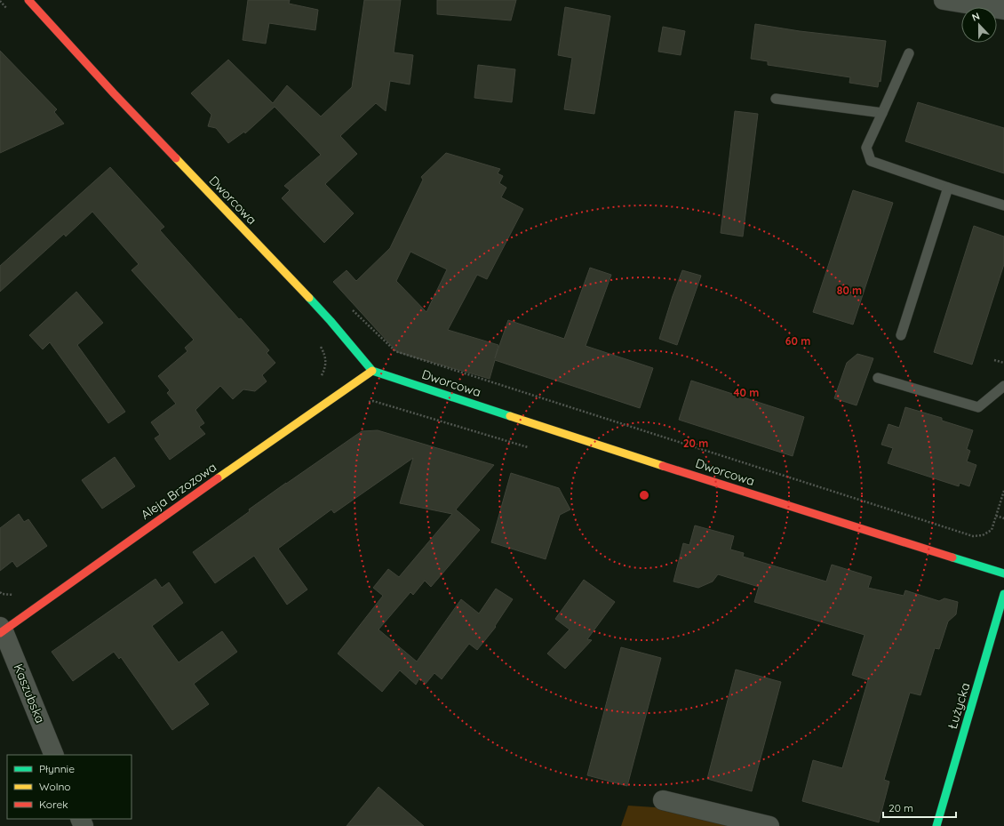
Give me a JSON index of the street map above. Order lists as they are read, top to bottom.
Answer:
{
  "streets": {
    "street": [
      "Dworcowa",
      "Aleja Brzozowa",
      "Kaszubska",
      "Łużycka"
    ]
  },
  "crossings": [
    ["Dworcowa", "Aleja Brzozowa"],
    ["Aleja Brzozowa", "Kaszubska"]
  ],
  "legend": ["Płynnie", "Wolno", "Korek"],
  "scale_bar": "20 m",
  "north": "top",
  "rings": [
    "80 m",
    "60 m",
    "40 m",
    "20 m"
  ]
}
